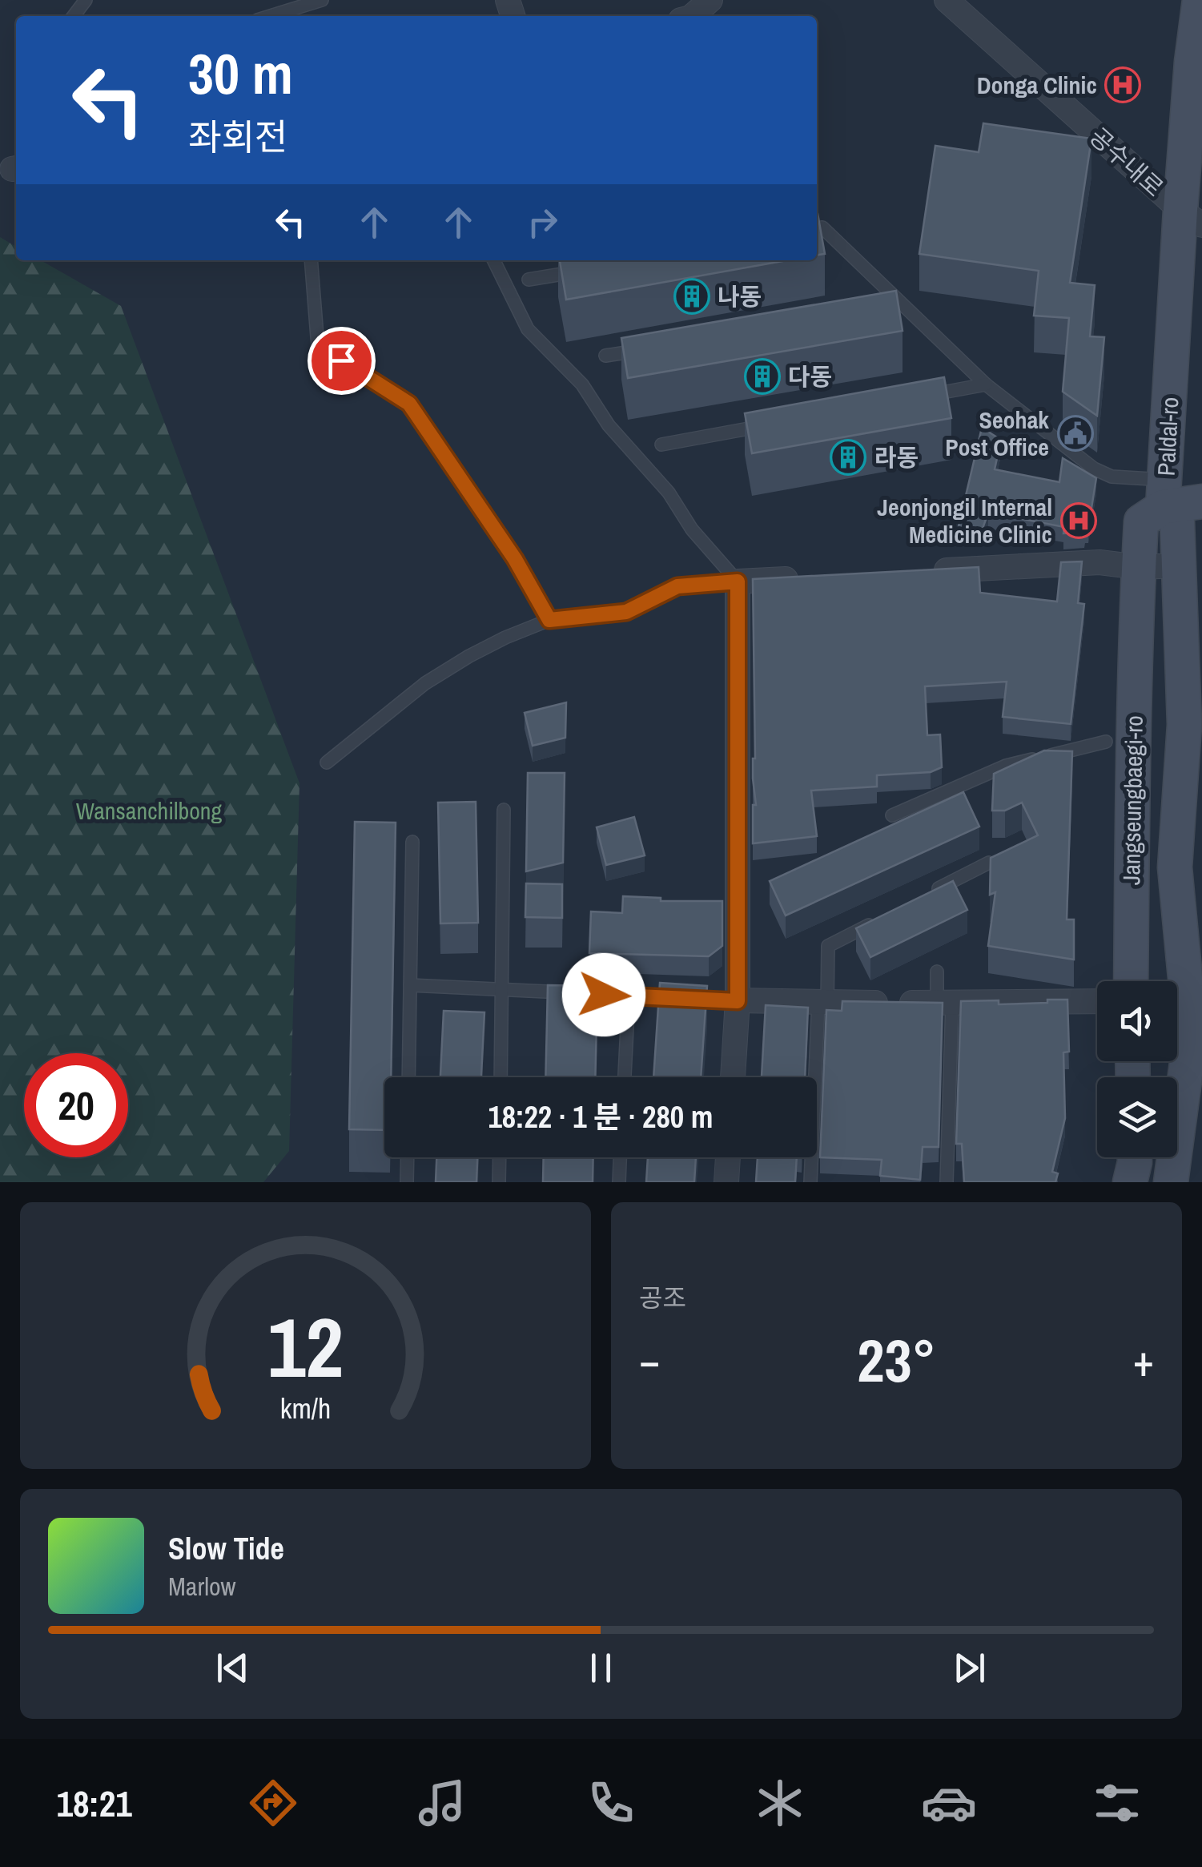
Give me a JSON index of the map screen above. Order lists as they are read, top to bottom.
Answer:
{
  "streets": {
    "street": ["공수내로", "Paldal-ro", "Jangseungbaegi-ro"]
  },
  "crossings": [
    ["공수내로", "Paldal-ro"],
    ["Paldal-ro", "Jangseungbaegi-ro"]
  ],
  "parks": ["Wansanchilbong"],
  "places": {
    "hospital": ["Donga Clinic", "Jeonjongil Internal Medicine Clinic"],
    "building": ["나동", "다동", "라동"],
    "public building": ["Seohak Post Office"]
  },
  "page": {
    "turn": ["30 m", "좌회전"],
    "limit": "20",
    "trip": "18:22 · 1 분 · 280 m",
    "tile": "공조",
    "heat": ["−", "23°", "+"],
    "song": ["Slow Tide", "Marlow"],
    "tabs": "18:21",
    "gauge": ["12", "km/h"]
  }
}
